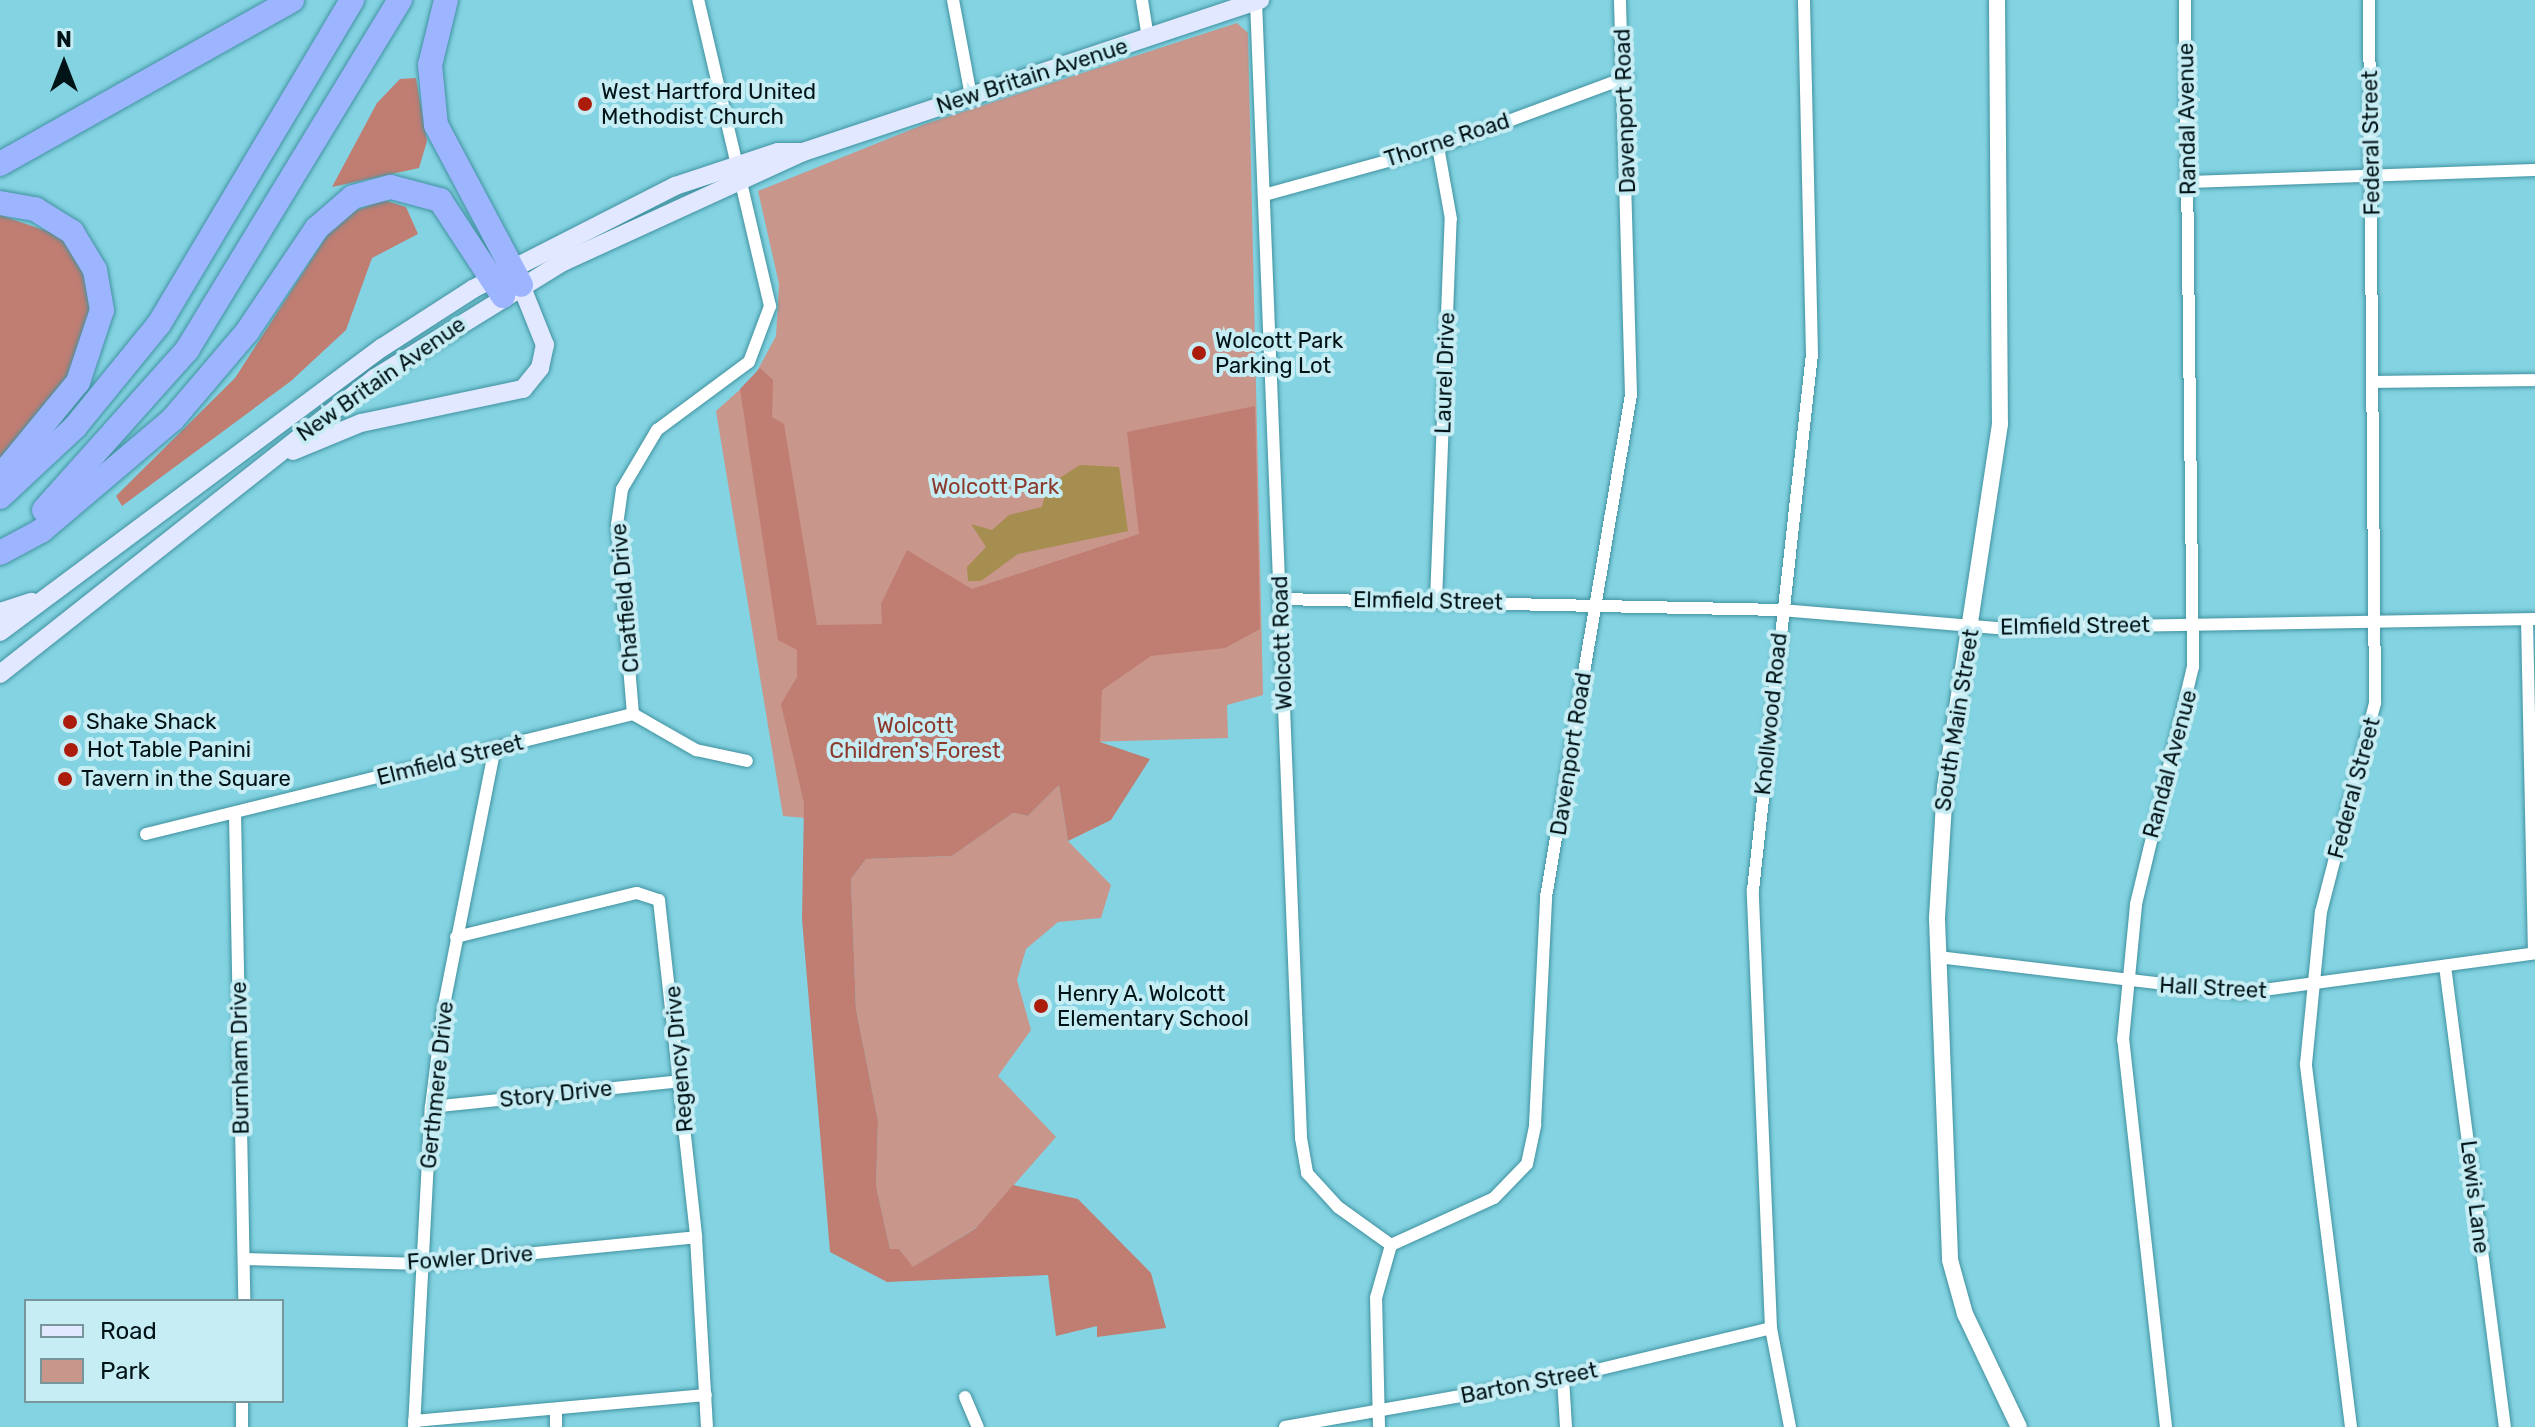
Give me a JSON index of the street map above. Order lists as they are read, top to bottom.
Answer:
{
  "streets": {
    "main road": ["New Britain Avenue"],
    "street": [
      "Davenport Road",
      "Randal Avenue",
      "Thorne Road",
      "Federal Street",
      "Laurel Drive",
      "Chatfield Drive",
      "Elmfield Street",
      "Wolcott Road",
      "Knollwood Road",
      "South Main Street",
      "Hall Street",
      "Burnham Drive",
      "Regency Drive",
      "Gerthmere Drive",
      "Story Drive",
      "Lewis Lane",
      "Fowler Drive",
      "Barton Street"
    ]
  },
  "crossings": [
    ["New Britain Avenue", "Chatfield Drive"],
    ["New Britain Avenue", "Wolcott Road"],
    ["Davenport Road", "Thorne Road"],
    ["Davenport Road", "Elmfield Street"],
    ["Davenport Road", "Wolcott Road"],
    ["Randal Avenue", "Elmfield Street"],
    ["Randal Avenue", "Hall Street"],
    ["Thorne Road", "Laurel Drive"],
    ["Thorne Road", "Wolcott Road"],
    ["Federal Street", "Elmfield Street"],
    ["Federal Street", "Hall Street"],
    ["Laurel Drive", "Elmfield Street"],
    ["Chatfield Drive", "Elmfield Street"],
    ["Elmfield Street", "Wolcott Road"],
    ["Elmfield Street", "Knollwood Road"],
    ["Elmfield Street", "South Main Street"],
    ["Elmfield Street", "Burnham Drive"],
    ["Elmfield Street", "Gerthmere Drive"],
    ["Knollwood Road", "Barton Street"],
    ["South Main Street", "Hall Street"],
    ["Hall Street", "Lewis Lane"],
    ["Burnham Drive", "Fowler Drive"],
    ["Regency Drive", "Gerthmere Drive"],
    ["Regency Drive", "Story Drive"],
    ["Regency Drive", "Fowler Drive"],
    ["Gerthmere Drive", "Story Drive"],
    ["Gerthmere Drive", "Fowler Drive"]
  ],
  "parks": ["Wolcott Park", "Wolcott Children's Forest"],
  "places": [
    "West Hartford United Methodist Church",
    "Wolcott Park Parking Lot",
    "Shake Shack",
    "Hot Table Panini",
    "Tavern in the Square",
    "Henry A. Wolcott Elementary School"
  ],
  "legend": ["Road", "Park"],
  "north": "top"
}
